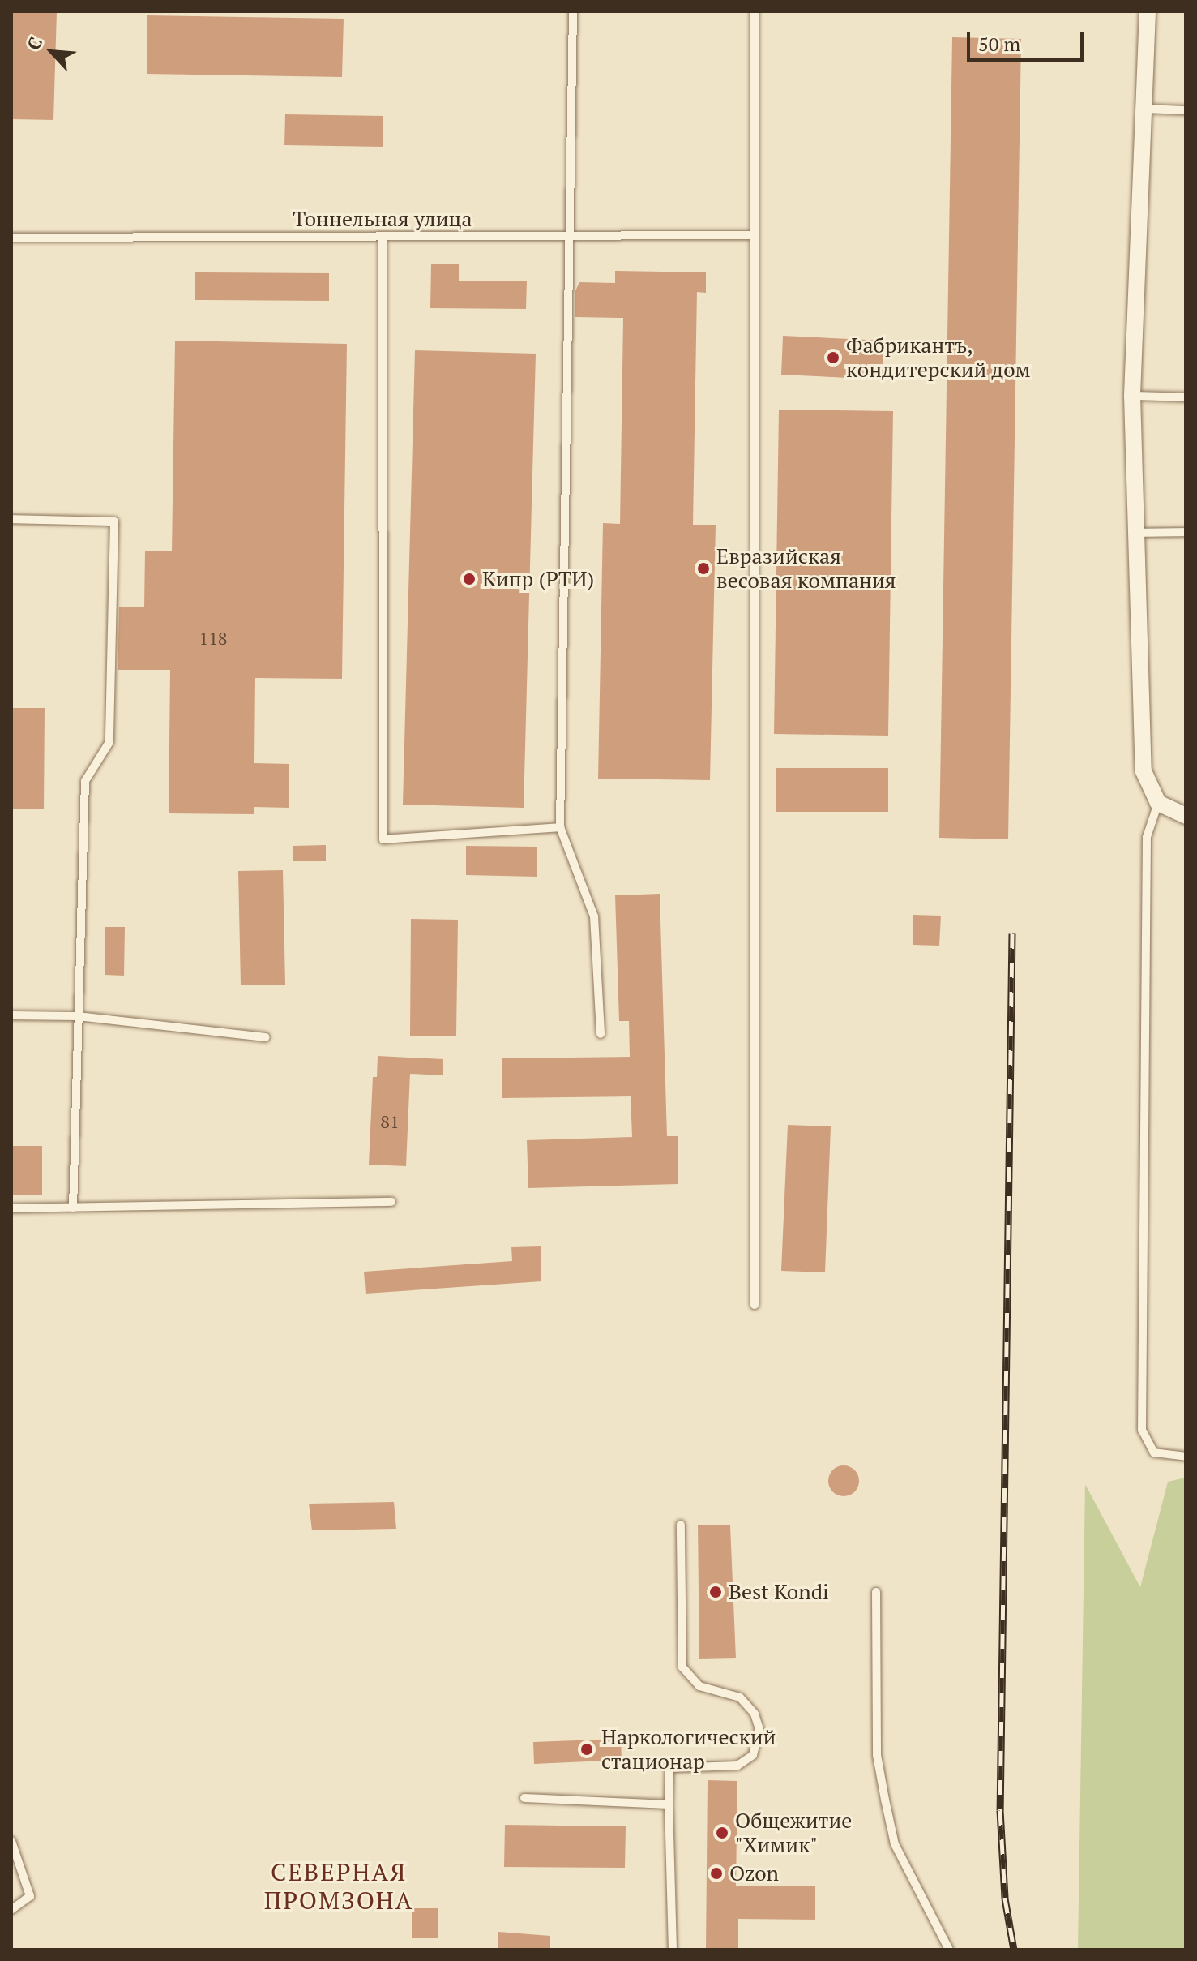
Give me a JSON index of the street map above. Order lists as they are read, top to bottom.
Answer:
{
  "streets": {
    "lane": ["Тоннельная улица"]
  },
  "districts": ["СЕВЕРНАЯ ПРОМЗОНА"],
  "places": [
    "Фабрикантъ, кондитерский дом",
    "Евразийская весовая компания",
    "Кипр (РТИ)",
    "Best Kondi",
    "Наркологический стационар",
    "Общежитие \"Химик\"",
    "Ozon"
  ],
  "house_numbers": ["118", "81"],
  "scale_bar": "50 m",
  "north": "top left"
}
